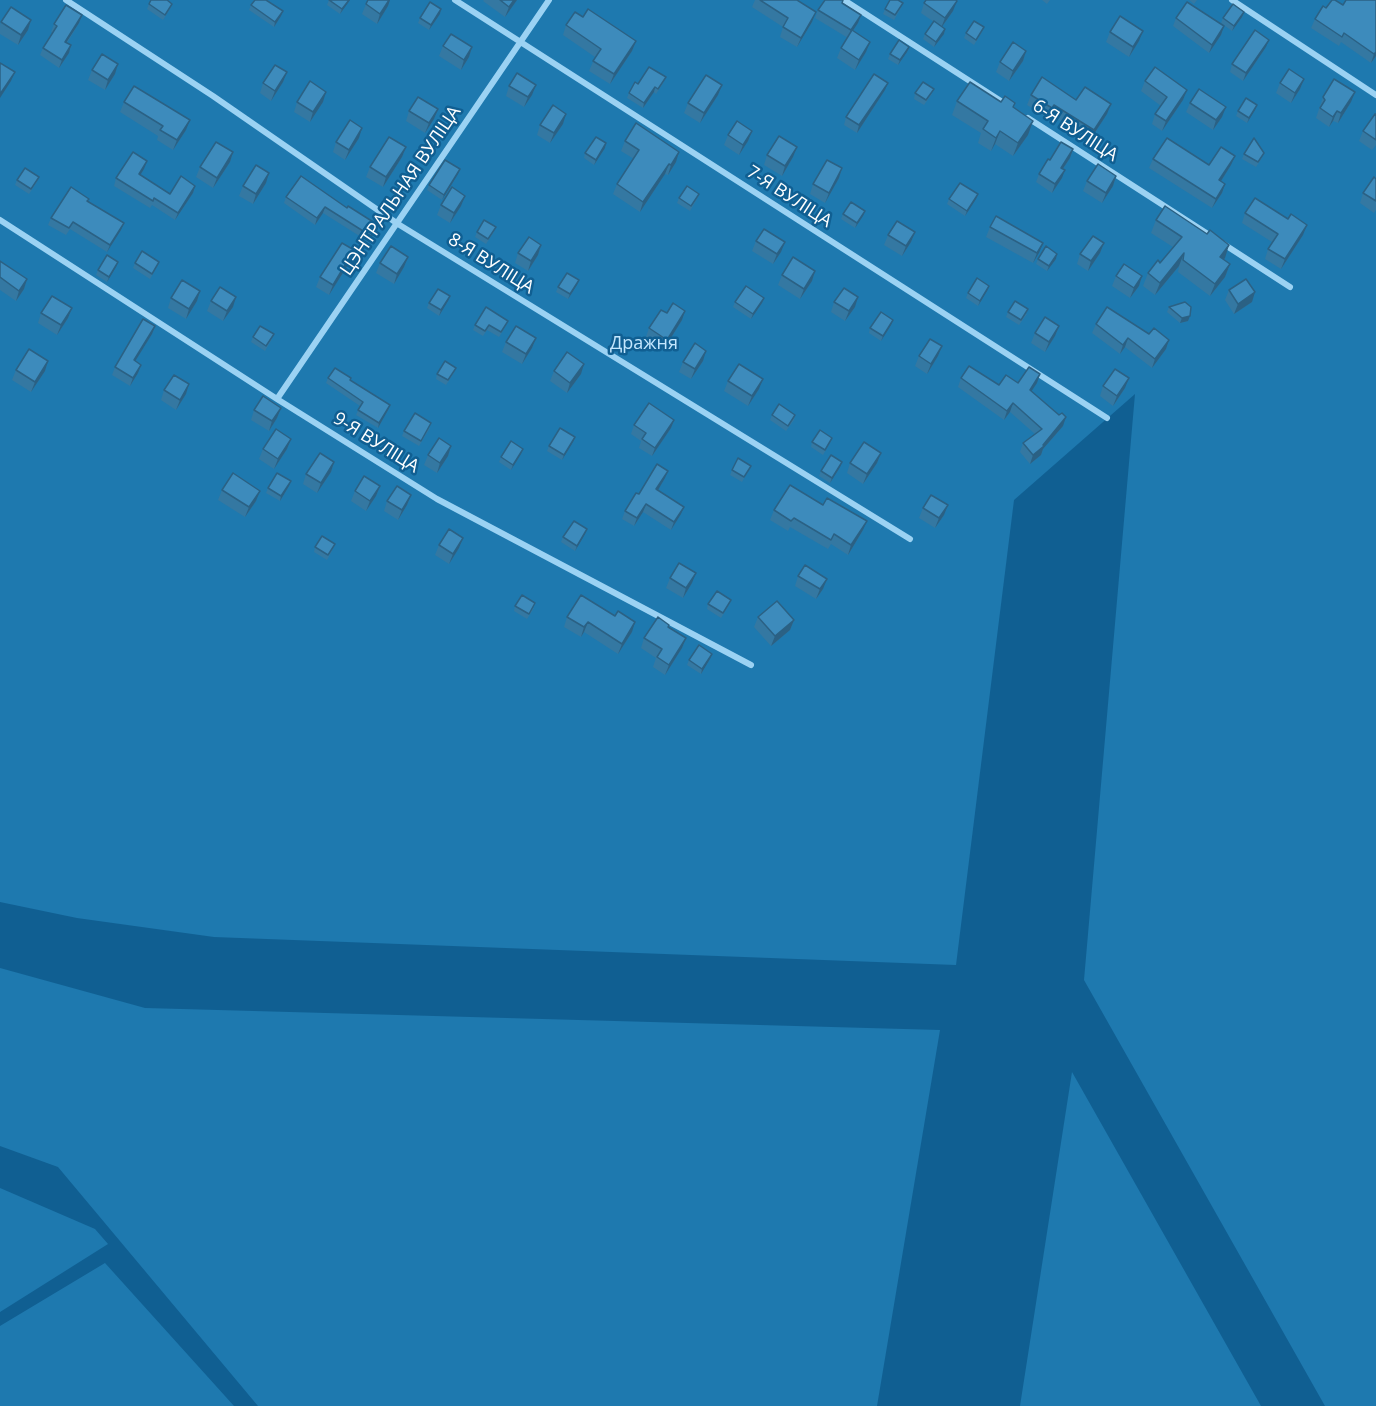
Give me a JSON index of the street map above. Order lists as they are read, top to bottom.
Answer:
{
  "streets": {
    "street": [
      "6-Я ВУЛІЦА",
      "ЦЭНТРАЛЬНАЯ ВУЛІЦА",
      "7-Я ВУЛІЦА",
      "8-Я ВУЛІЦА",
      "9-Я ВУЛІЦА"
    ]
  },
  "crossings": [
    ["ЦЭНТРАЛЬНАЯ ВУЛІЦА", "7-Я ВУЛІЦА"],
    ["ЦЭНТРАЛЬНАЯ ВУЛІЦА", "8-Я ВУЛІЦА"],
    ["ЦЭНТРАЛЬНАЯ ВУЛІЦА", "9-Я ВУЛІЦА"]
  ],
  "parks": ["Дражня"]
}
